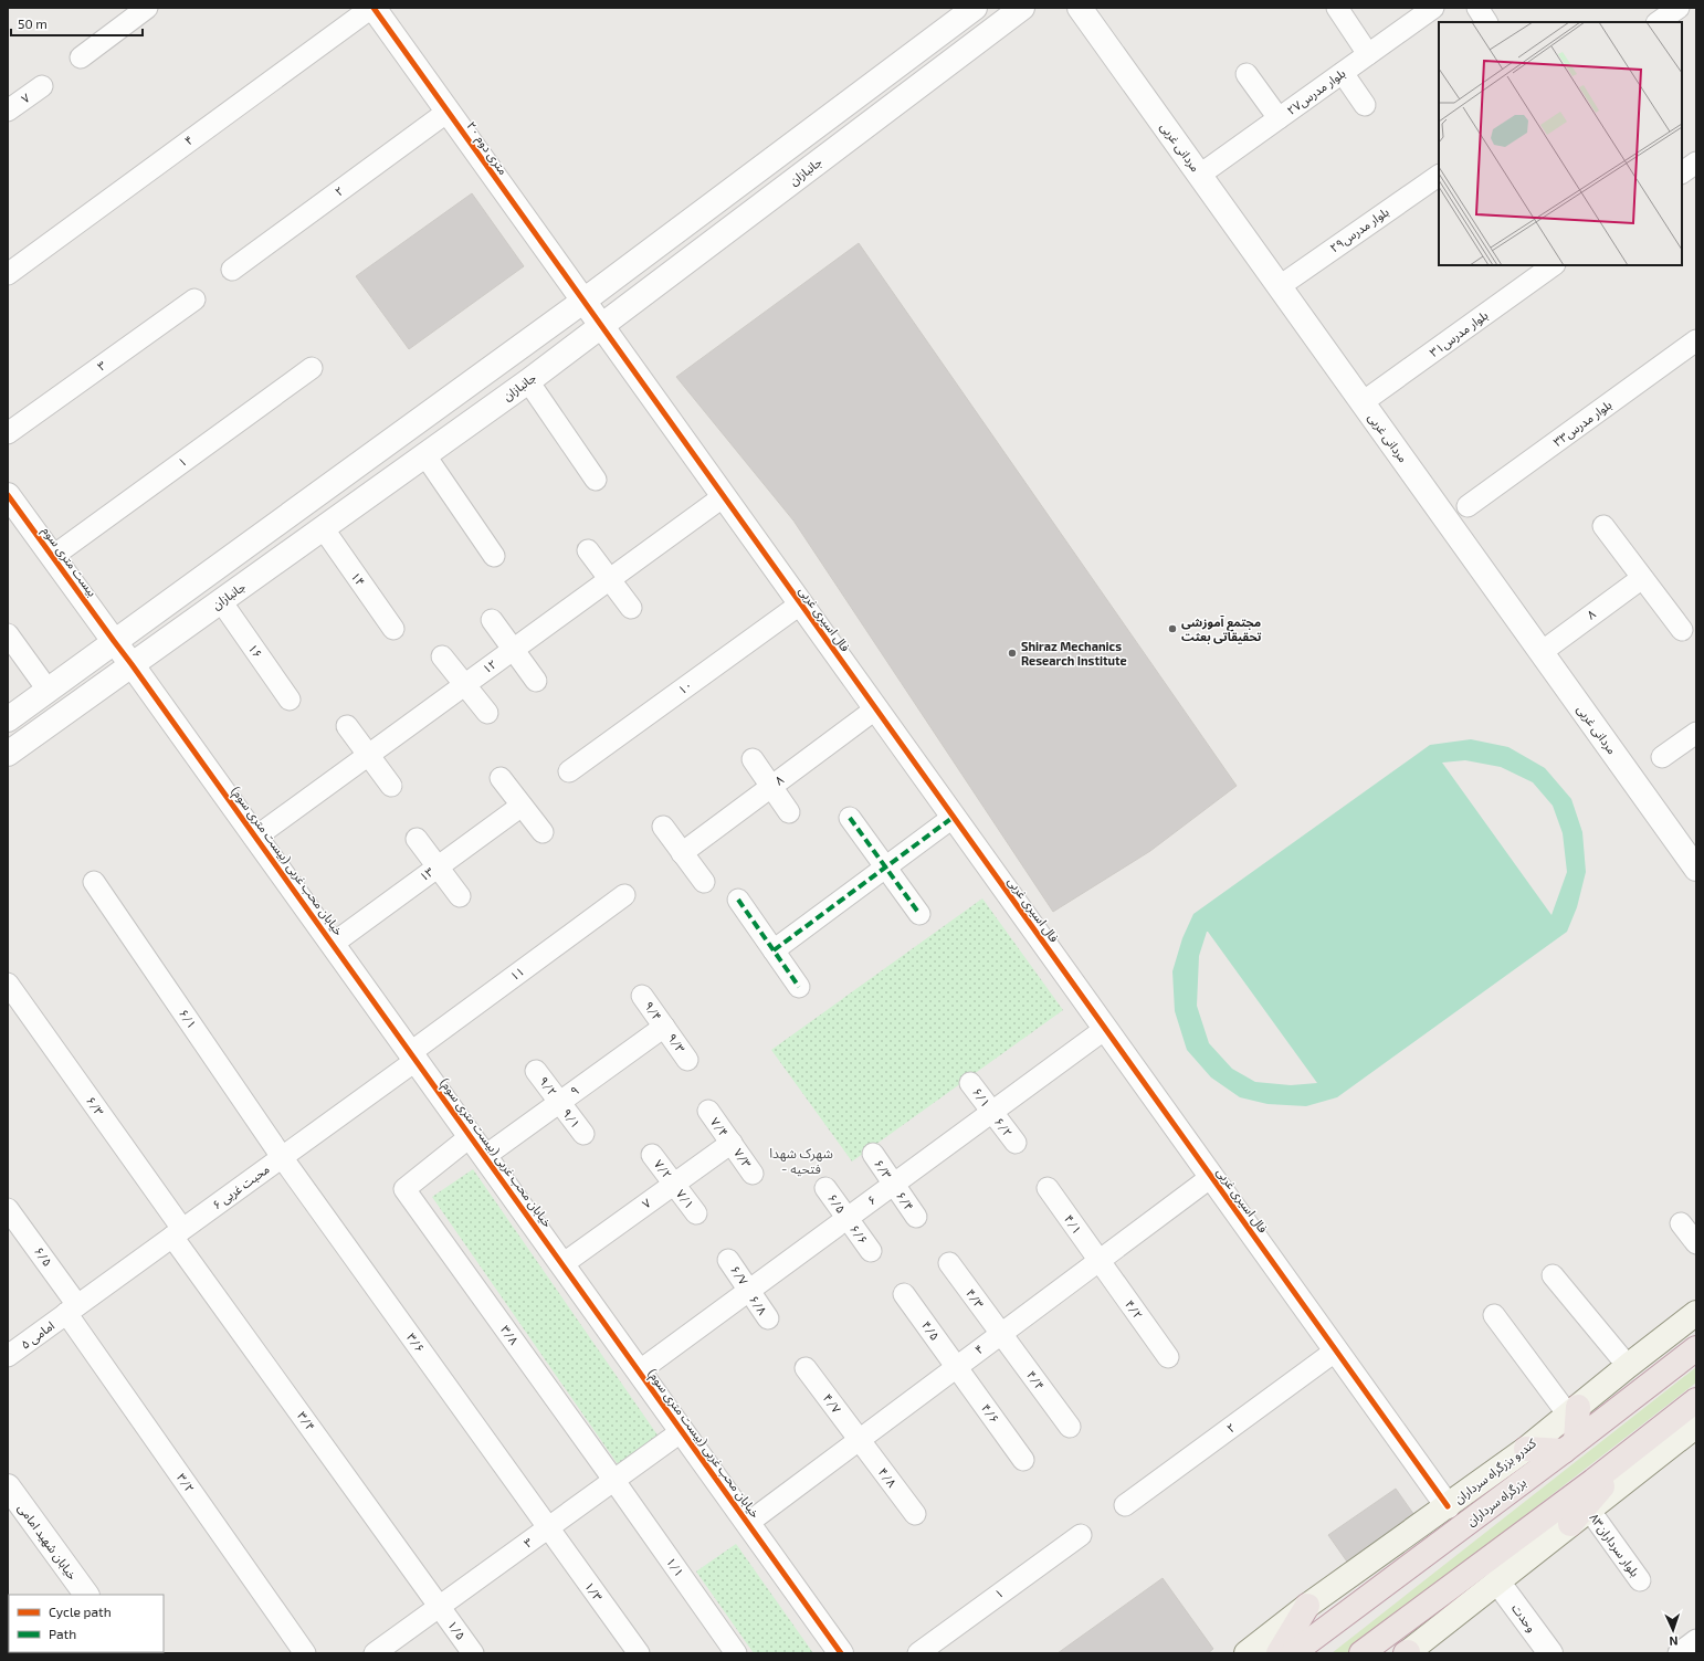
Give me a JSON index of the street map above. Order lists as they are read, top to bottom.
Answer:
{
  "streets": {
    "highway": ["بزرگراه سرداران"],
    "main road": ["کندرو بزرگراه سرداران"],
    "street": [
      "بلوار مدرس۲۷",
      "۷",
      "۴",
      "مردانی غربی",
      "۲۰ متری دوم",
      "جانبازان",
      "۲",
      "۲۹بلوار مدرس",
      "بلوار مدرس۳۱",
      "۳",
      "بلوار مدرس۳۳",
      "۱",
      "بیست متری سوم",
      "۱۴",
      "۸",
      "فال اسیری غربی",
      "۱۶",
      "۱۲",
      "۱۰",
      "خیابان محب غربی (بیست متری سوم)",
      "۱۳",
      "۱۱",
      "۹/۴",
      "۶/۱",
      "۹/۳",
      "۹/۲",
      "۹",
      "۶/۳",
      "۹/۱",
      "۷/۴",
      "۶/۲",
      "۷/۳",
      "۷/۲",
      "محبت غربی ۶",
      "۷/۱",
      "۶",
      "۶/۴",
      "۶/۵",
      "۴/۱",
      "۶/۶",
      "۶/۷",
      "۴/۳",
      "۶/۸",
      "۴/۲",
      "۴/۵",
      "امامی ۵",
      "۳/۸",
      "۳/۶",
      "۴/۴",
      "۴/۷",
      "۴/۶",
      "۳/۴",
      "۴/۸",
      "۳/۲",
      "خیابان شهید امامی",
      "بلوار سرداران۸۳",
      "۱/۱",
      "۱/۳",
      "وحدت",
      "۱/۵"
    ]
  },
  "crossings": [
    ["بلوار مدرس۲۷", "مردانی غربی"],
    ["۷", "خیابان محب غربی (بیست متری سوم)"],
    ["۷", "۷/۴"],
    ["۷", "۷/۳"],
    ["۷", "۷/۲"],
    ["۷", "۷/۱"],
    ["۴", "۲۰ متری دوم"],
    ["۴", "فال اسیری غربی"],
    ["۴", "خیابان محب غربی (بیست متری سوم)"],
    ["۴", "۴/۱"],
    ["۴", "۴/۳"],
    ["۴", "۴/۲"],
    ["۴", "۴/۵"],
    ["۴", "۴/۴"],
    ["۴", "۴/۷"],
    ["۴", "۴/۶"],
    ["۴", "۴/۸"],
    ["مردانی غربی", "۲۹بلوار مدرس"],
    ["مردانی غربی", "بلوار مدرس۳۱"],
    ["مردانی غربی", "۸"],
    ["۲۰ متری دوم", "جانبازان"],
    ["۲۰ متری دوم", "۲"],
    ["۲۰ متری دوم", "فال اسیری غربی"],
    ["جانبازان", "بیست متری سوم"],
    ["جانبازان", "۱۴"],
    ["جانبازان", "فال اسیری غربی"],
    ["جانبازان", "۱۶"],
    ["جانبازان", "خیابان محب غربی (بیست متری سوم)"],
    ["۲", "فال اسیری غربی"],
    ["۳", "خیابان محب غربی (بیست متری سوم)"],
    ["۳", "۳/۸"],
    ["۳", "۳/۶"],
    ["۳", "۳/۴"],
    ["۳", "۱/۱"],
    ["۳", "۱/۳"],
    ["۳", "۱/۵"],
    ["۱", "بیست متری سوم"],
    ["بیست متری سوم", "خیابان محب غربی (بیست متری سوم)"],
    ["۸", "فال اسیری غربی"],
    ["فال اسیری غربی", "۱۲"],
    ["فال اسیری غربی", "۱۰"],
    ["فال اسیری غربی", "۶"],
    ["فال اسیری غربی", "کندرو بزرگراه سرداران"],
    ["۱۲", "خیابان محب غربی (بیست متری سوم)"],
    ["خیابان محب غربی (بیست متری سوم)", "۱۳"],
    ["خیابان محب غربی (بیست متری سوم)", "۱۱"],
    ["خیابان محب غربی (بیست متری سوم)", "۹"],
    ["خیابان محب غربی (بیست متری سوم)", "محبت غربی ۶"],
    ["خیابان محب غربی (بیست متری سوم)", "۶"],
    ["خیابان محب غربی (بیست متری سوم)", "۳/۸"],
    ["۱۱", "محبت غربی ۶"],
    ["۹/۴", "۹/۳"],
    ["۹/۴", "۹"],
    ["۶/۱", "۶/۲"],
    ["۶/۱", "محبت غربی ۶"],
    ["۶/۱", "۶"],
    ["۶/۱", "۳/۶"],
    ["۹/۳", "۹"],
    ["۹/۲", "۹"],
    ["۹/۲", "۹/۱"],
    ["۹", "۹/۱"],
    ["۶/۳", "محبت غربی ۶"],
    ["۶/۳", "۶"],
    ["۶/۳", "۶/۴"],
    ["۶/۳", "۳/۴"],
    ["۷/۴", "۷/۳"],
    ["۶/۲", "۶"],
    ["۷/۲", "۷/۱"],
    ["محبت غربی ۶", "۶/۵"],
    ["محبت غربی ۶", "امامی ۵"],
    ["محبت غربی ۶", "۳/۶"],
    ["محبت غربی ۶", "۳/۴"],
    ["محبت غربی ۶", "۳/۲"],
    ["۶", "۶/۴"],
    ["۶", "۶/۵"],
    ["۶", "۶/۶"],
    ["۶", "۶/۷"],
    ["۶", "۶/۸"],
    ["۶/۵", "۶/۶"],
    ["۶/۵", "امامی ۵"],
    ["۶/۵", "۳/۲"],
    ["۴/۱", "۴/۲"],
    ["۶/۷", "۶/۸"],
    ["۴/۳", "۴/۴"],
    ["۴/۵", "۴/۶"],
    ["امامی ۵", "۳/۲"],
    ["۳/۸", "۱/۱"],
    ["۳/۶", "۱/۳"],
    ["۴/۷", "۴/۸"],
    ["۳/۴", "۱/۵"]
  ],
  "districts": ["شهرک شهدا - فتحیه"],
  "places": ["مجتمع آموزشی تحقیقاتی بعثت", "Shiraz Mechanics Research Institute"],
  "legend": ["Cycle path", "Path"],
  "scale_bar": "50 m",
  "north": "bottom"
}
